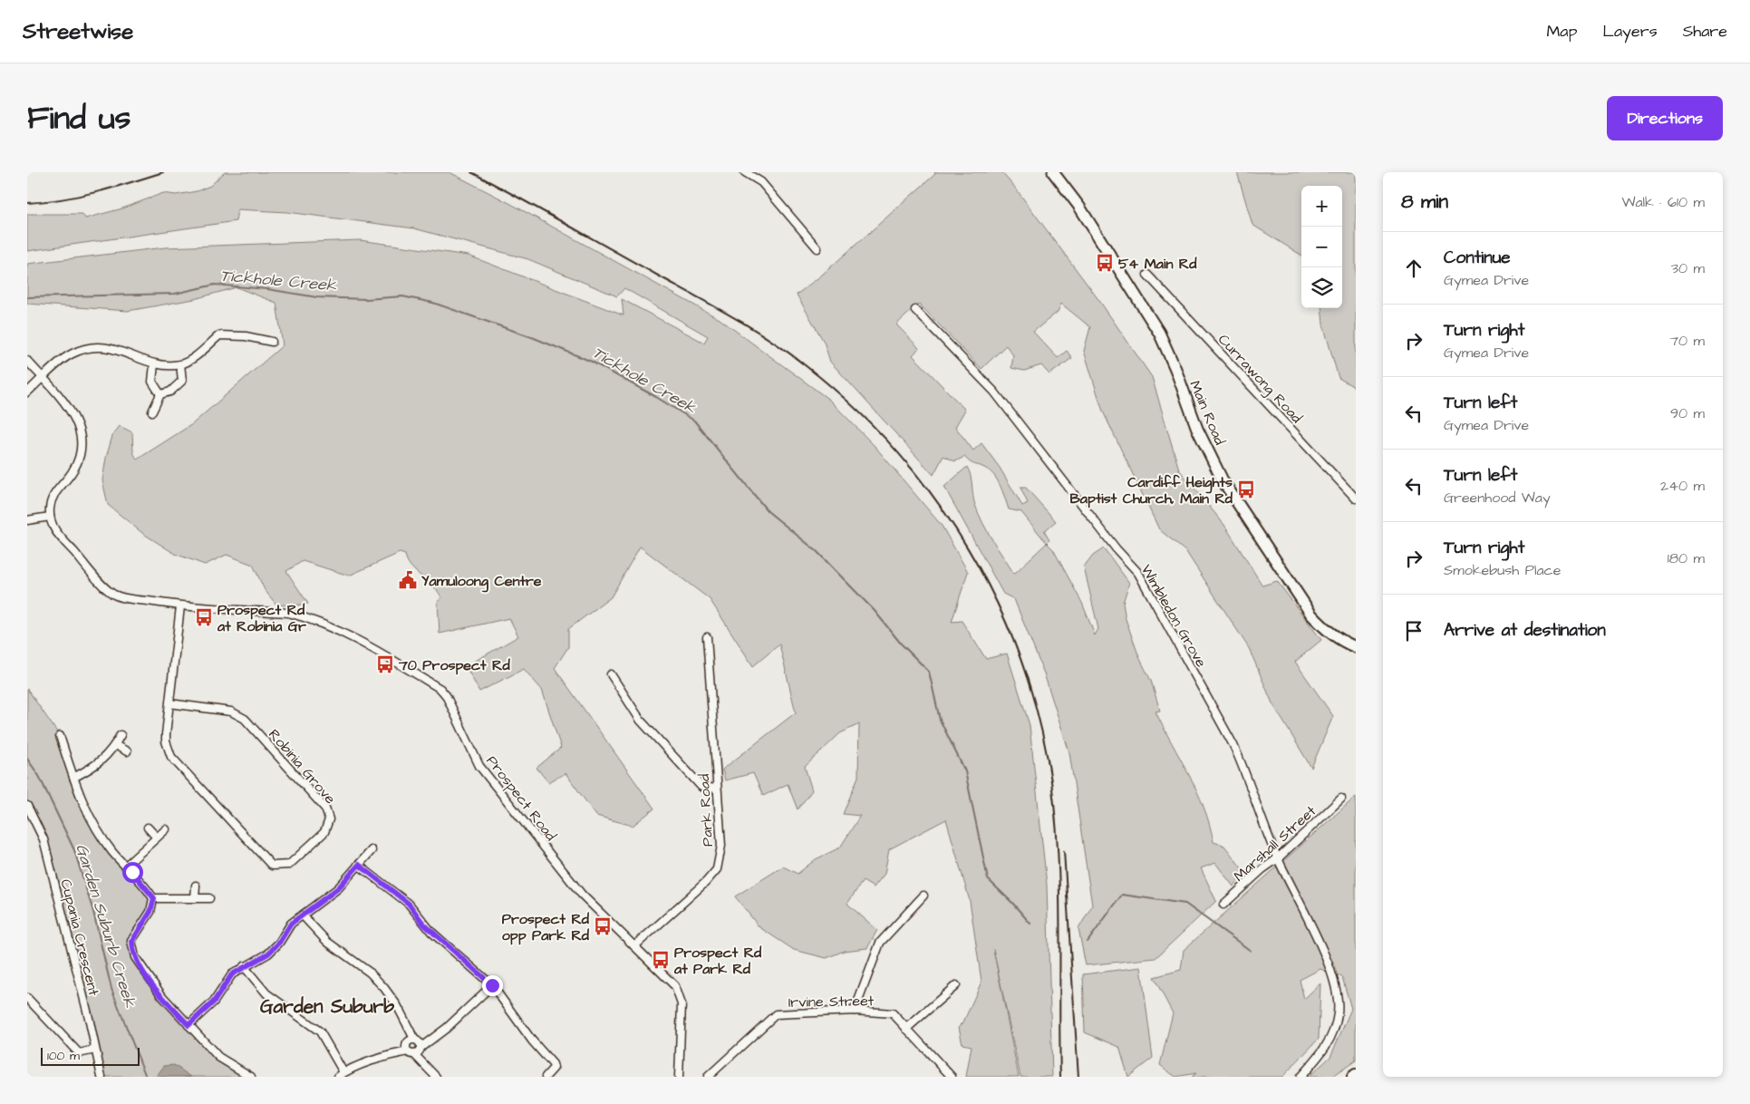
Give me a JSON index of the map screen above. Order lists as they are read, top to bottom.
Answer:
{
  "streets": {
    "main road": ["Main Road"],
    "street": [
      "Currawong Road",
      "Wimbledon Grove",
      "Robinia Grove",
      "Prospect Road",
      "Park Road",
      "Marshall Street",
      "Cupania Crescent",
      "Irvine Street"
    ]
  },
  "crossings": [
    ["Wimbledon Grove", "Marshall Street"],
    ["Robinia Grove", "Prospect Road"],
    ["Prospect Road", "Park Road"]
  ],
  "districts": ["Garden Suburb"],
  "water": ["Tickhole Creek", "Garden Suburb Creek"],
  "places": {
    "bus stop": [
      "54 Main Rd",
      "Cardiff Heights Baptist Church, Main Rd",
      "Prospect Rd at Robinia Gr",
      "70 Prospect Rd",
      "Prospect Rd opp Park Rd",
      "Prospect Rd at Park Rd"
    ],
    "public building": ["Yamuloong Centre"]
  },
  "scale_bar": "100 m",
  "page": {
    "header": "Streetwise",
    "nav": ["Map", "Layers", "Share"],
    "title": "Find us",
    "buttons": "Directions",
    "heading": ["8 min", "Walk · 610 m"],
    "map_buttons": ["+", "−"],
    "list": [
      ["Continue", "Gymea Drive", "30 m"],
      ["Turn right", "Gymea Drive", "70 m"],
      ["Turn left", "Gymea Drive", "90 m"],
      ["Turn left", "Greenhood Way", "240 m"],
      ["Turn right", "Smokebush Place", "180 m"],
      "Arrive at destination"
    ],
    "scale": "100 m"
  }
}
